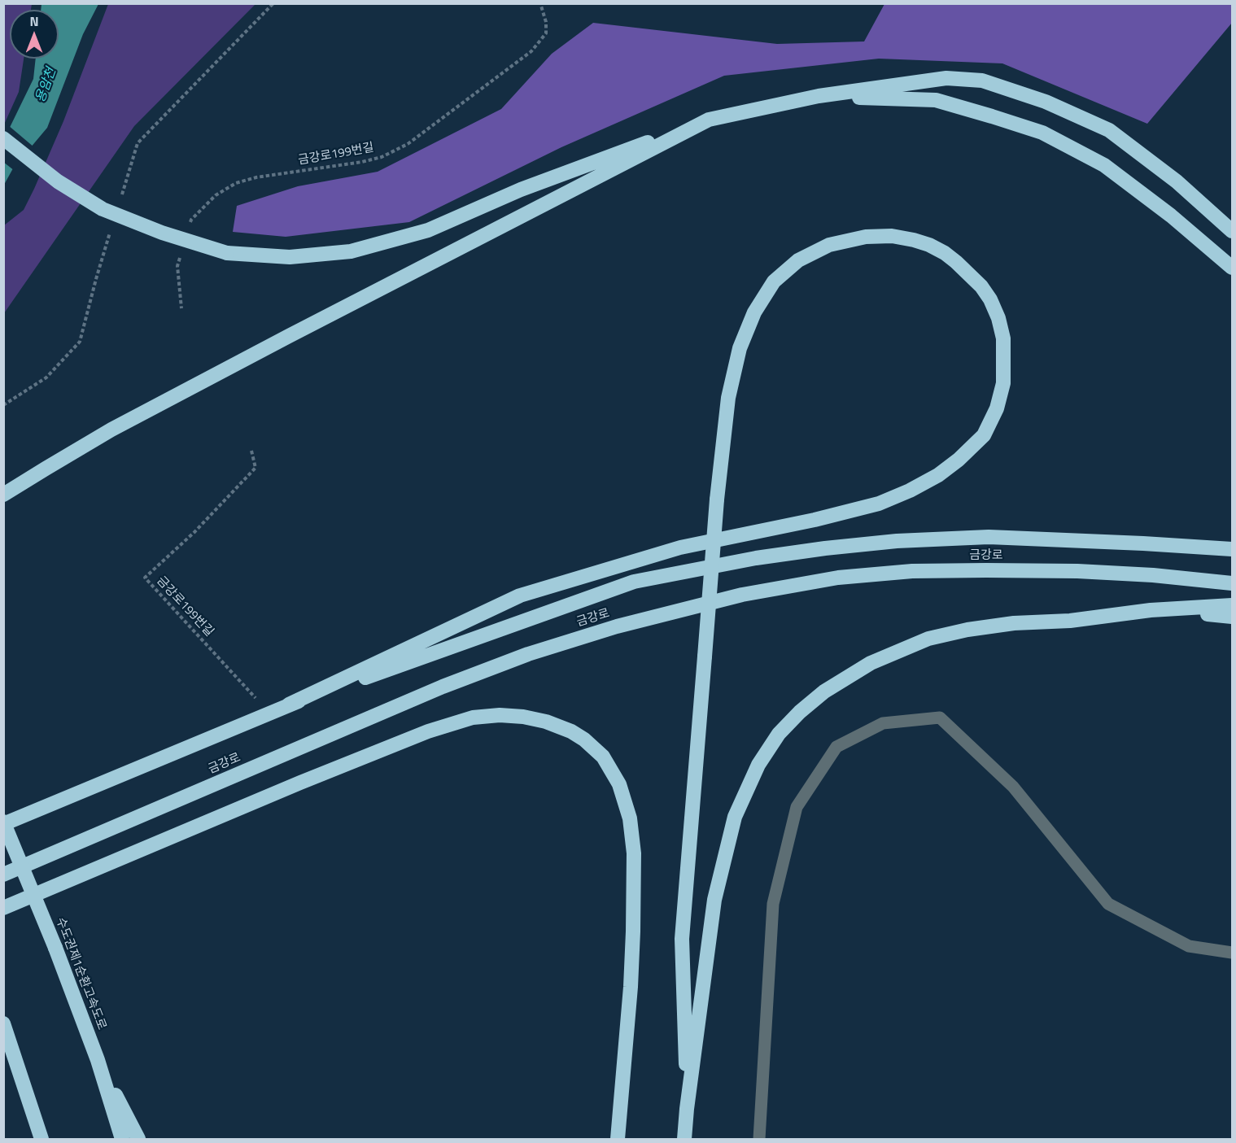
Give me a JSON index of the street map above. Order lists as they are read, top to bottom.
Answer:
{
  "streets": {
    "highway": ["금강로", "수도권제1순환고속도로"],
    "path": ["금강로199번길"]
  },
  "crossings": [
    ["금강로199번길", "금강로"],
    ["금강로", "수도권제1순환고속도로"]
  ],
  "water": ["용암천"],
  "north": "top"
}
